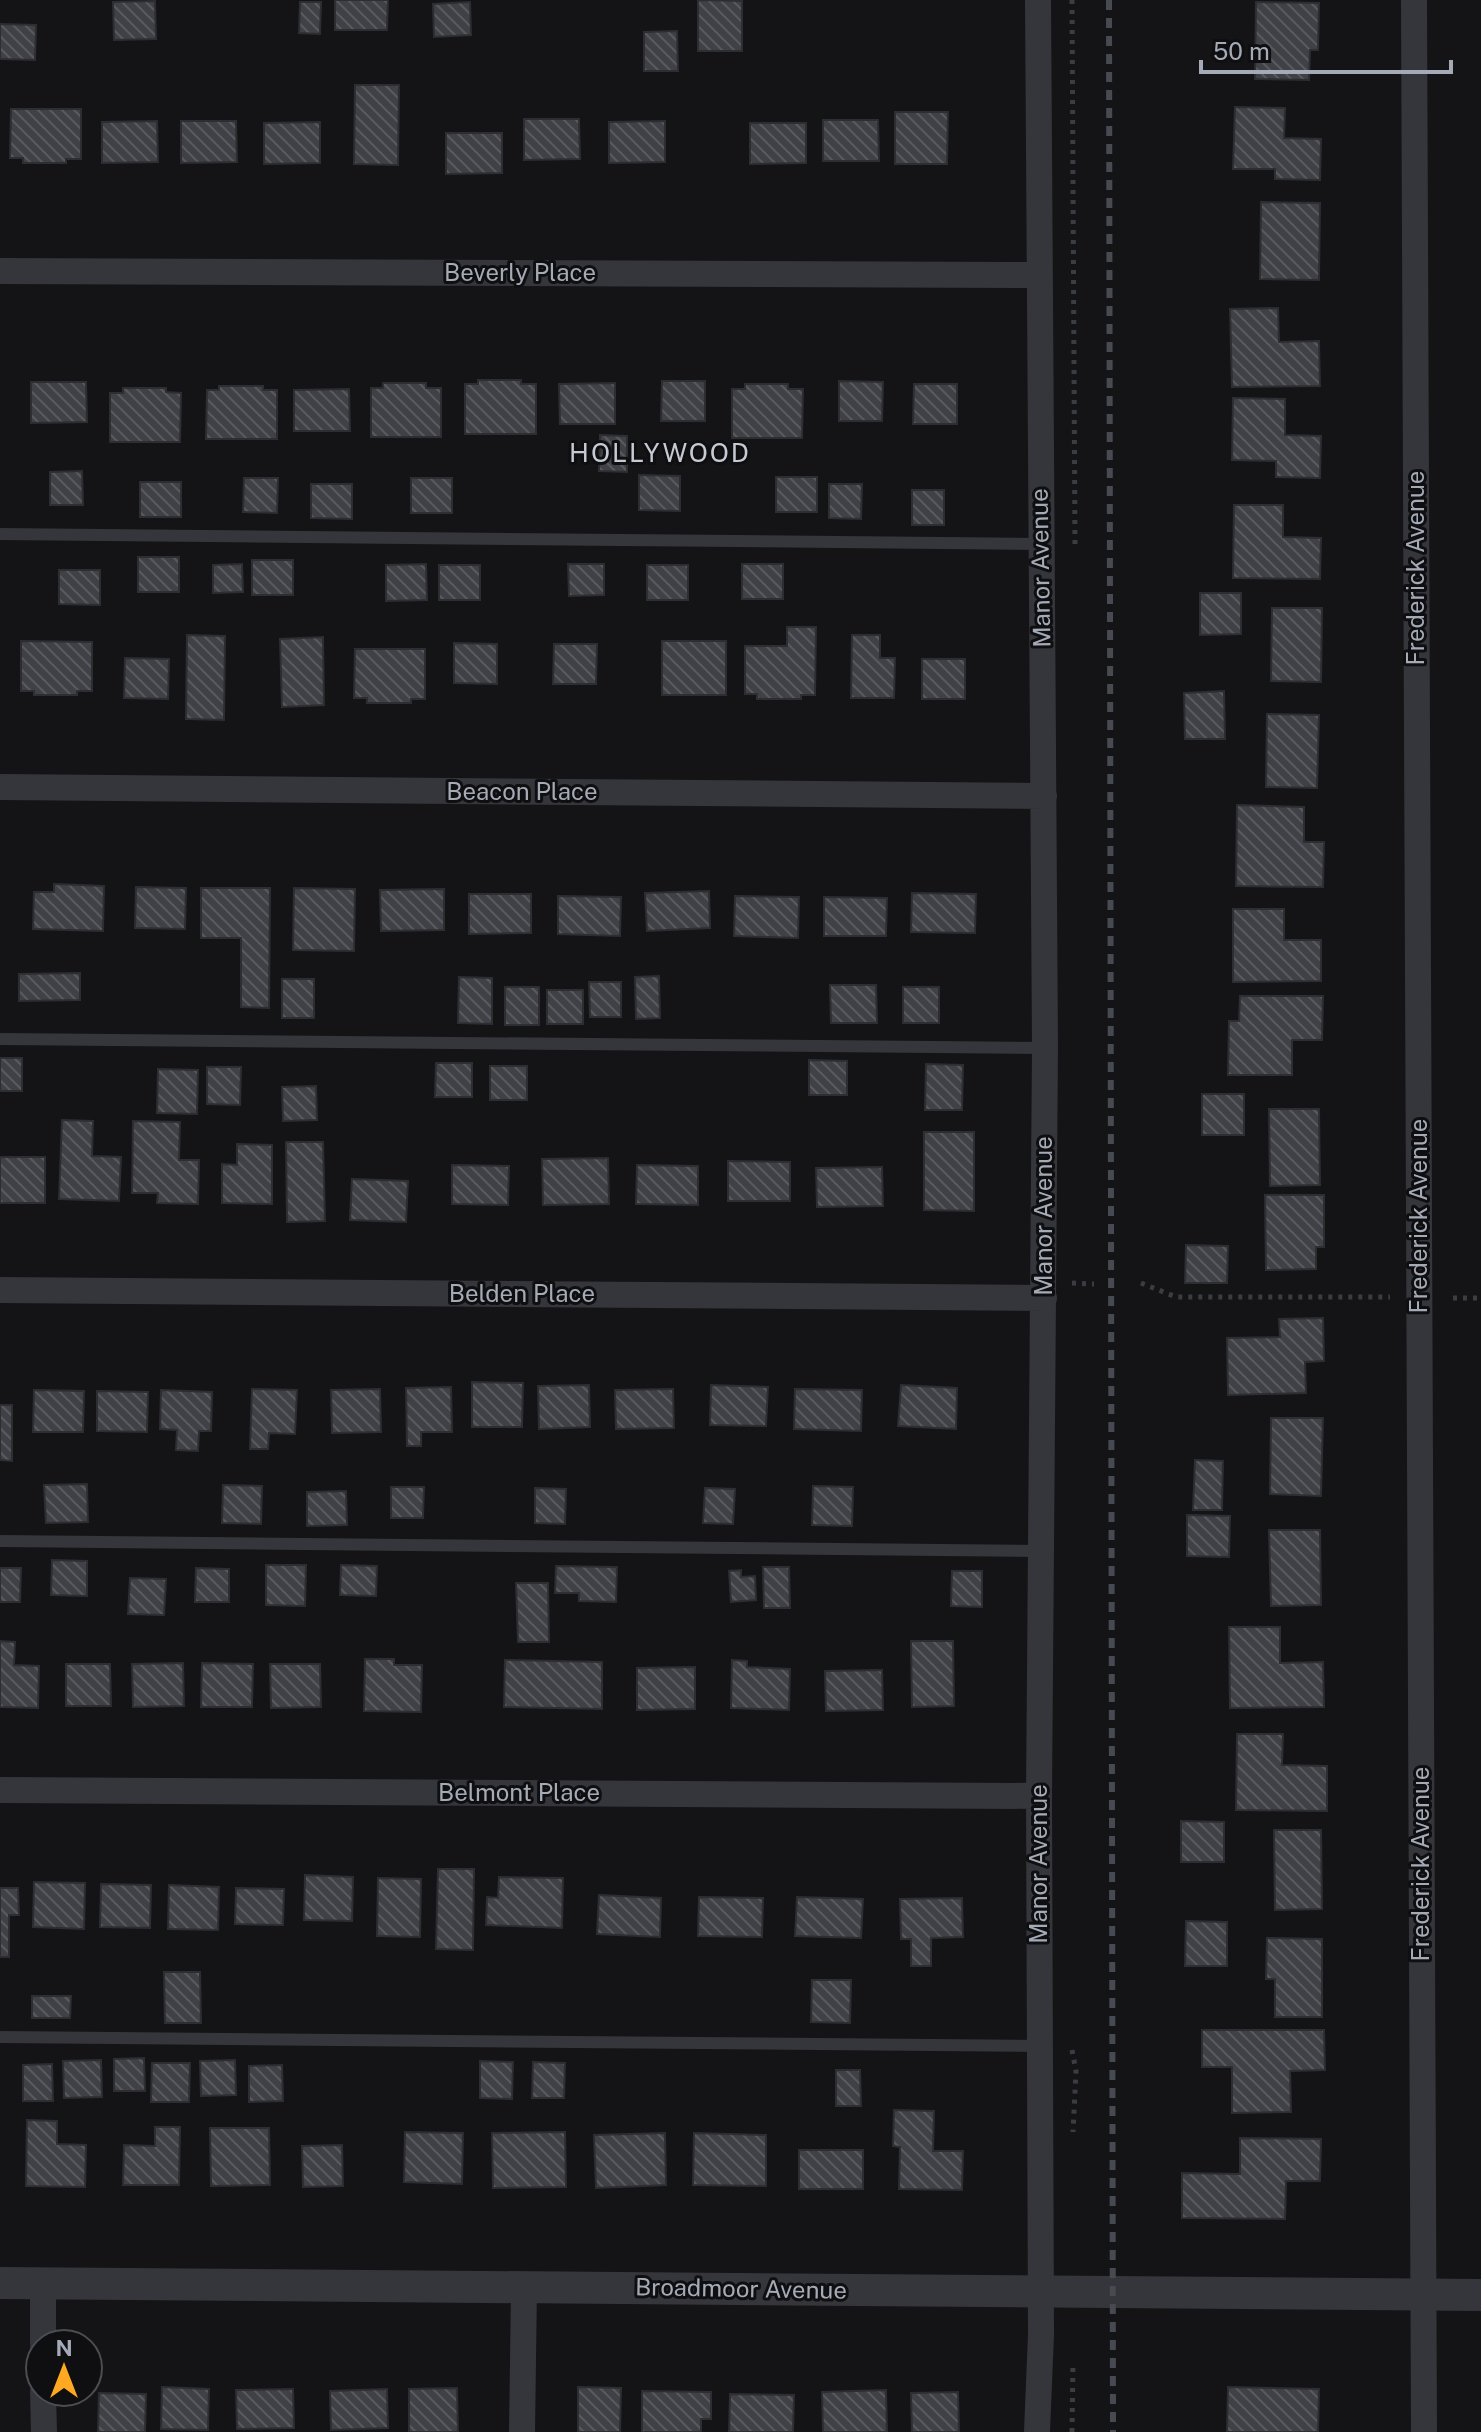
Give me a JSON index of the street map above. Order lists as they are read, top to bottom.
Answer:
{
  "streets": {
    "street": [
      "Beverly Place",
      "Manor Avenue",
      "Frederick Avenue",
      "Beacon Place",
      "Belden Place",
      "Belmont Place",
      "Broadmoor Avenue"
    ]
  },
  "crossings": [
    ["Beverly Place", "Manor Avenue"],
    ["Manor Avenue", "Beacon Place"],
    ["Manor Avenue", "Belden Place"],
    ["Manor Avenue", "Belmont Place"],
    ["Manor Avenue", "Broadmoor Avenue"],
    ["Frederick Avenue", "Broadmoor Avenue"]
  ],
  "districts": ["HOLLYWOOD"],
  "scale_bar": "50 m",
  "north": "top"
}
